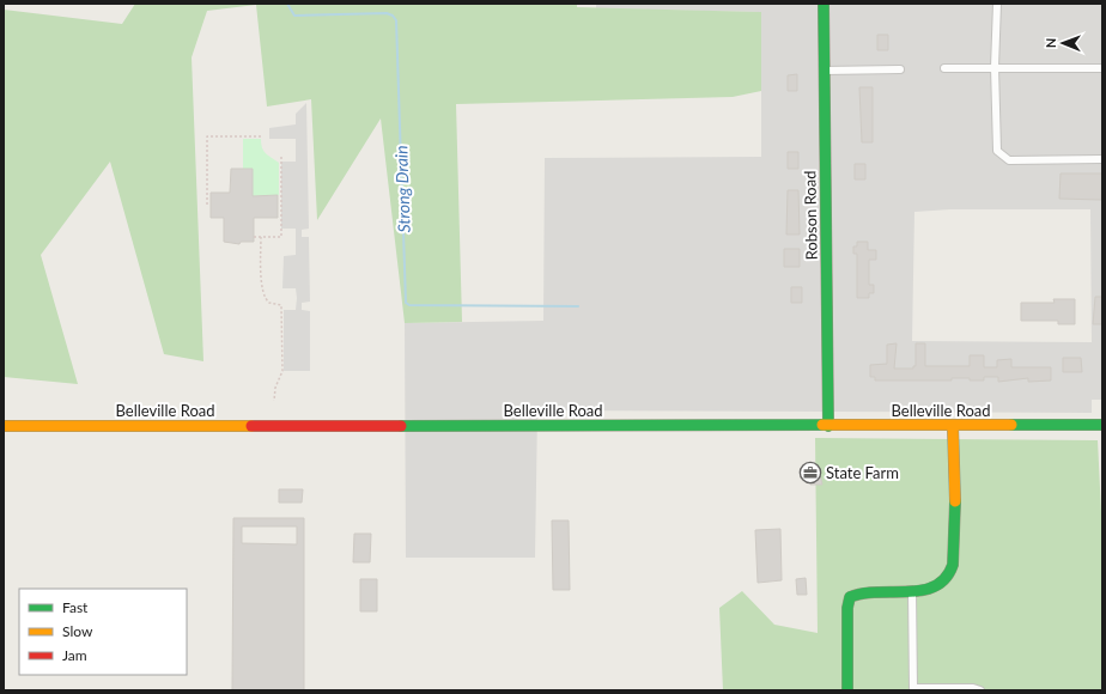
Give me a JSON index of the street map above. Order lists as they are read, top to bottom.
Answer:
{
  "streets": {
    "main road": ["Robson Road", "Belleville Road"]
  },
  "crossings": [
    ["Robson Road", "Belleville Road"]
  ],
  "water": ["Strong Drain"],
  "places": {
    "office": ["State Farm"]
  },
  "legend": ["Fast", "Slow", "Jam"],
  "north": "left"
}
